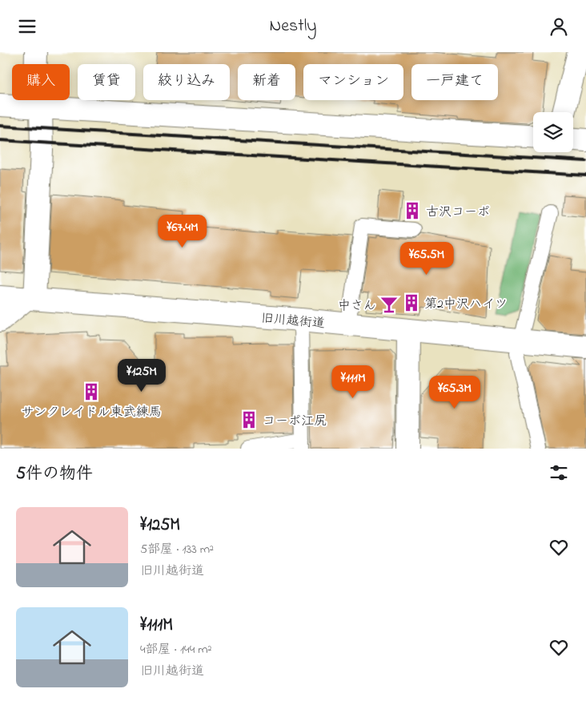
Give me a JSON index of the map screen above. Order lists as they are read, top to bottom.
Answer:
{
  "streets": {
    "street": ["旧川越街道"]
  },
  "places": {
    "building": [
      "古沢コーポ",
      "第2中沢ハイツ",
      "サンクレイドル東武練馬",
      "コーポ江尻"
    ],
    "bar": ["中さん"]
  },
  "page": {
    "header": "Nestly",
    "chip": [
      "購入",
      "賃貸",
      "絞り込み",
      "新着",
      "マンション",
      "一戸建て"
    ],
    "price": [
      "¥67.4M",
      "¥65.5M",
      "¥125M",
      "¥111M",
      "¥65.3M"
    ],
    "heading": "5件の物件",
    "list": [
      {
        "name": "¥125M",
        "note": "5部屋 · 133 m² · 旧川越街道"
      },
      {
        "name": "¥111M",
        "note": "4部屋 · 144 m² · 旧川越街道"
      }
    ]
  }
}
